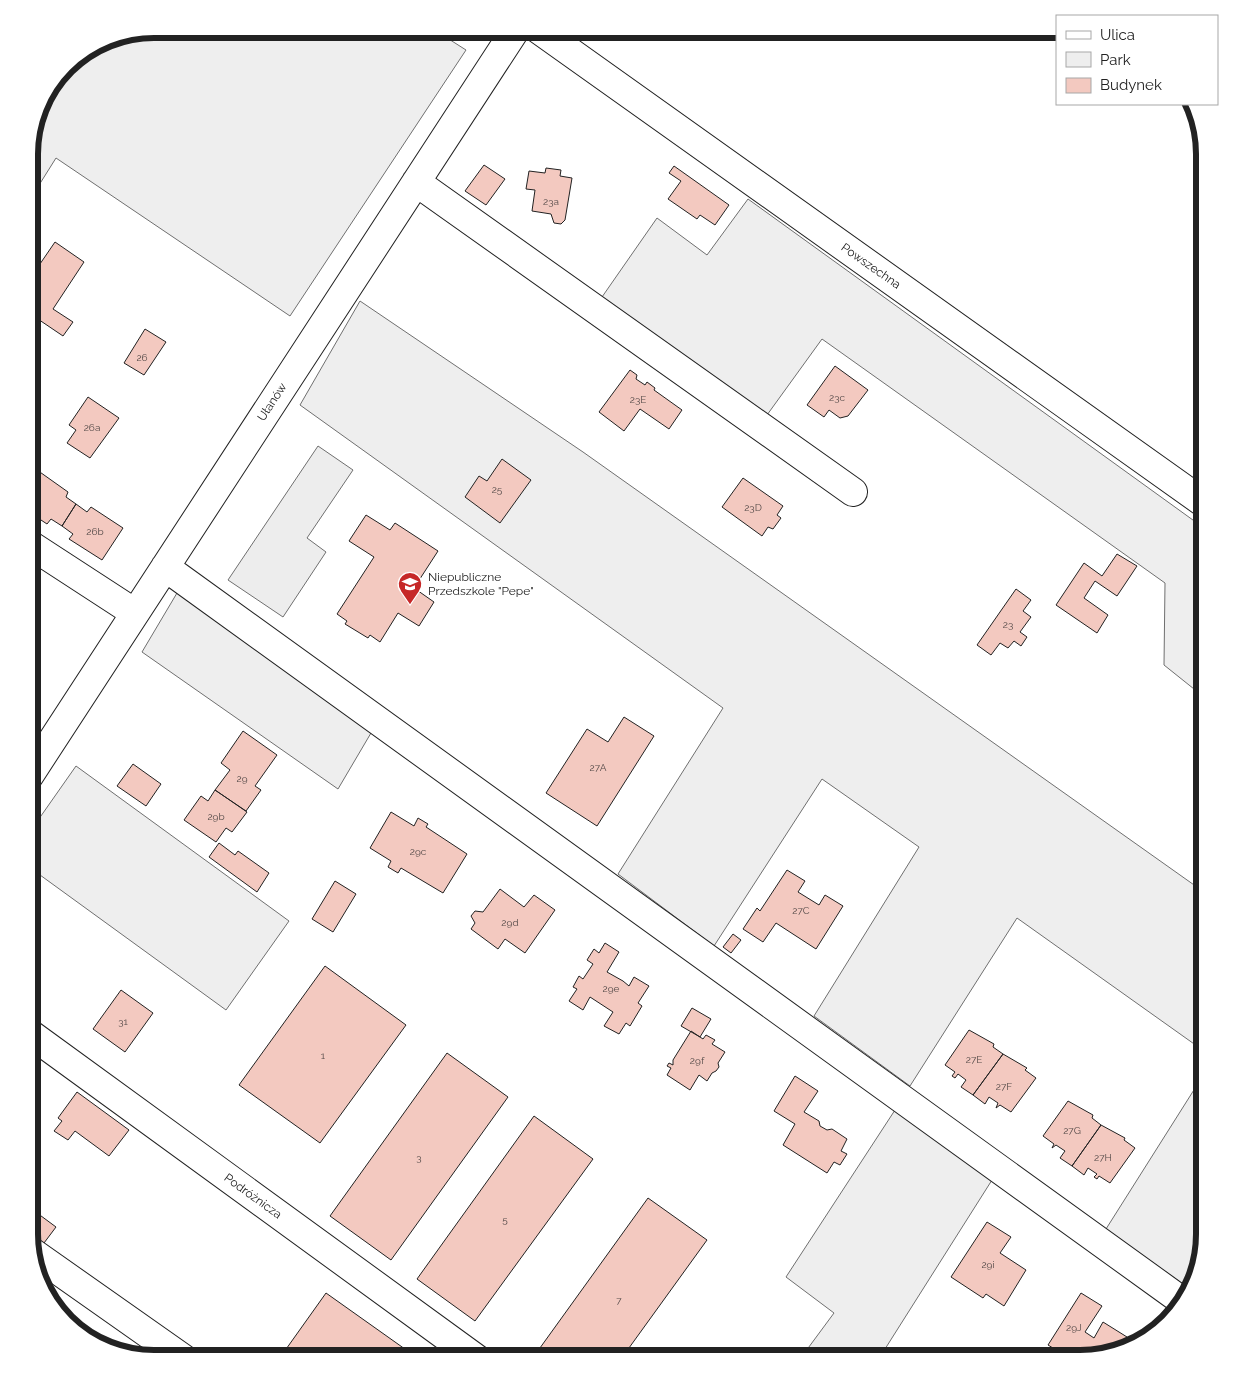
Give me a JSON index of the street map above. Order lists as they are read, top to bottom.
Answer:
{
  "streets": {
    "street": ["Powszechna", "Ułanów", "Podróżnicza"]
  },
  "places": {
    "school or university": ["Niepubliczne Przedszkole \"Pepe\""]
  },
  "house_numbers": [
    "23a",
    "26",
    "23c",
    "23E",
    "26a",
    "25",
    "23D",
    "26b",
    "23",
    "27A",
    "29",
    "29b",
    "29c",
    "27C",
    "29d",
    "29e",
    "31",
    "1",
    "27E",
    "29f",
    "27F",
    "27G",
    "3",
    "27H",
    "5",
    "29i",
    "7",
    "29J"
  ],
  "legend": ["Ulica", "Park", "Budynek"]
}
